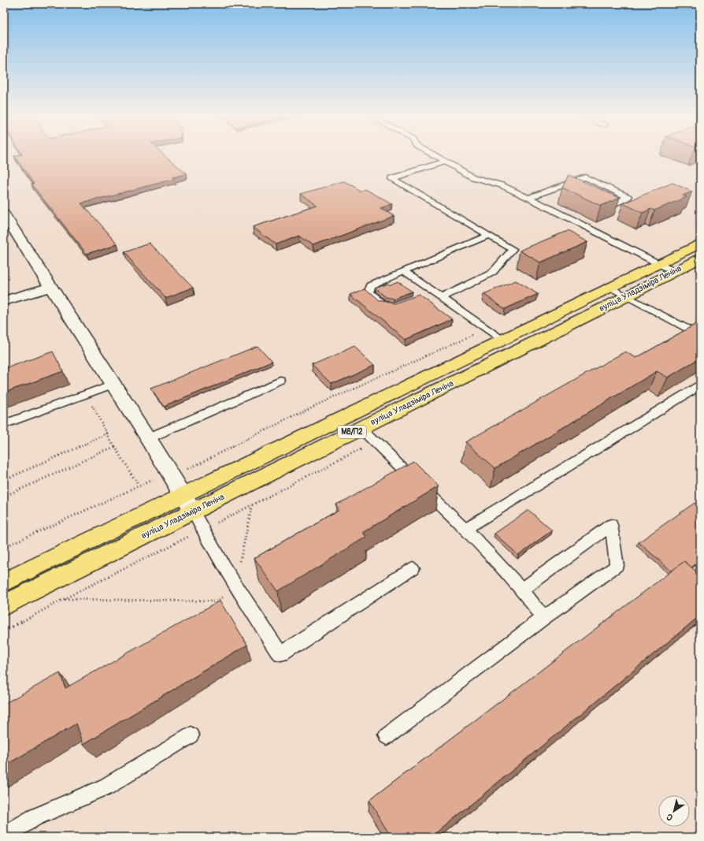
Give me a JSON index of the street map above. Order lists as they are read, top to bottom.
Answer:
{
  "streets": {
    "main road": ["вуліца Уладзіміра Леніна", "М8/П2"]
  },
  "north": "bottom left"
}
